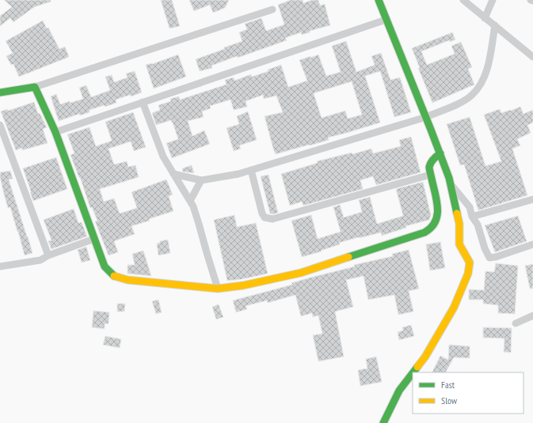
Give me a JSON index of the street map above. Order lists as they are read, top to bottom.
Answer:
{
  "legend": ["Fast", "Slow"]
}
